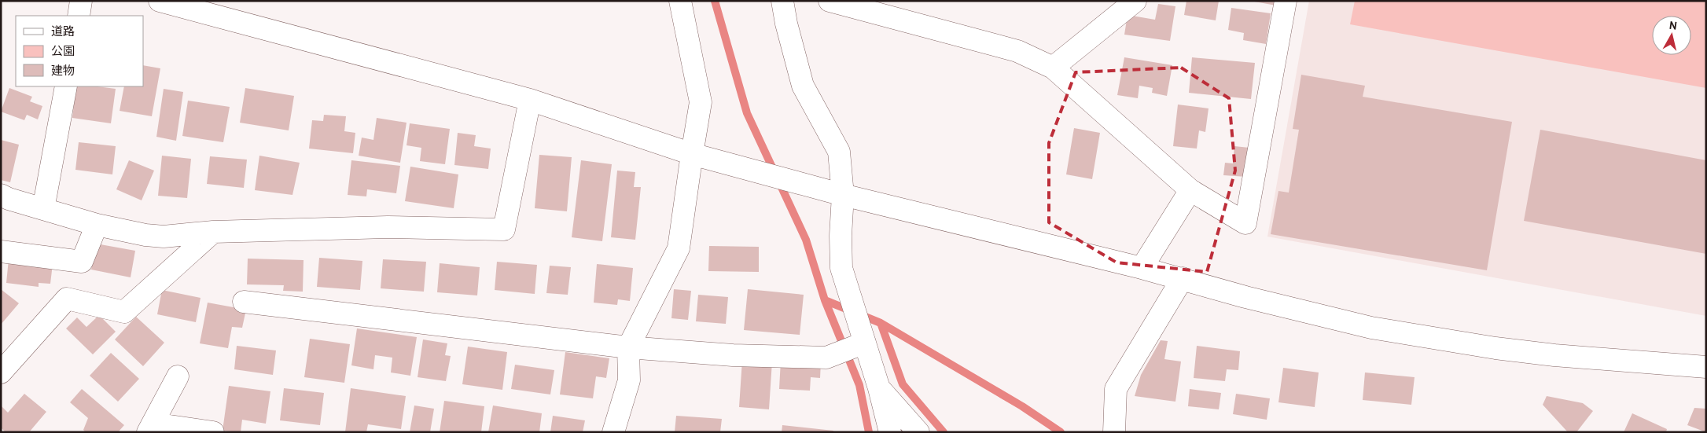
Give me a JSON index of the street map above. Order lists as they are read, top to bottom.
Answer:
{
  "legend": ["道路", "公園", "建物"],
  "north": "top"
}
